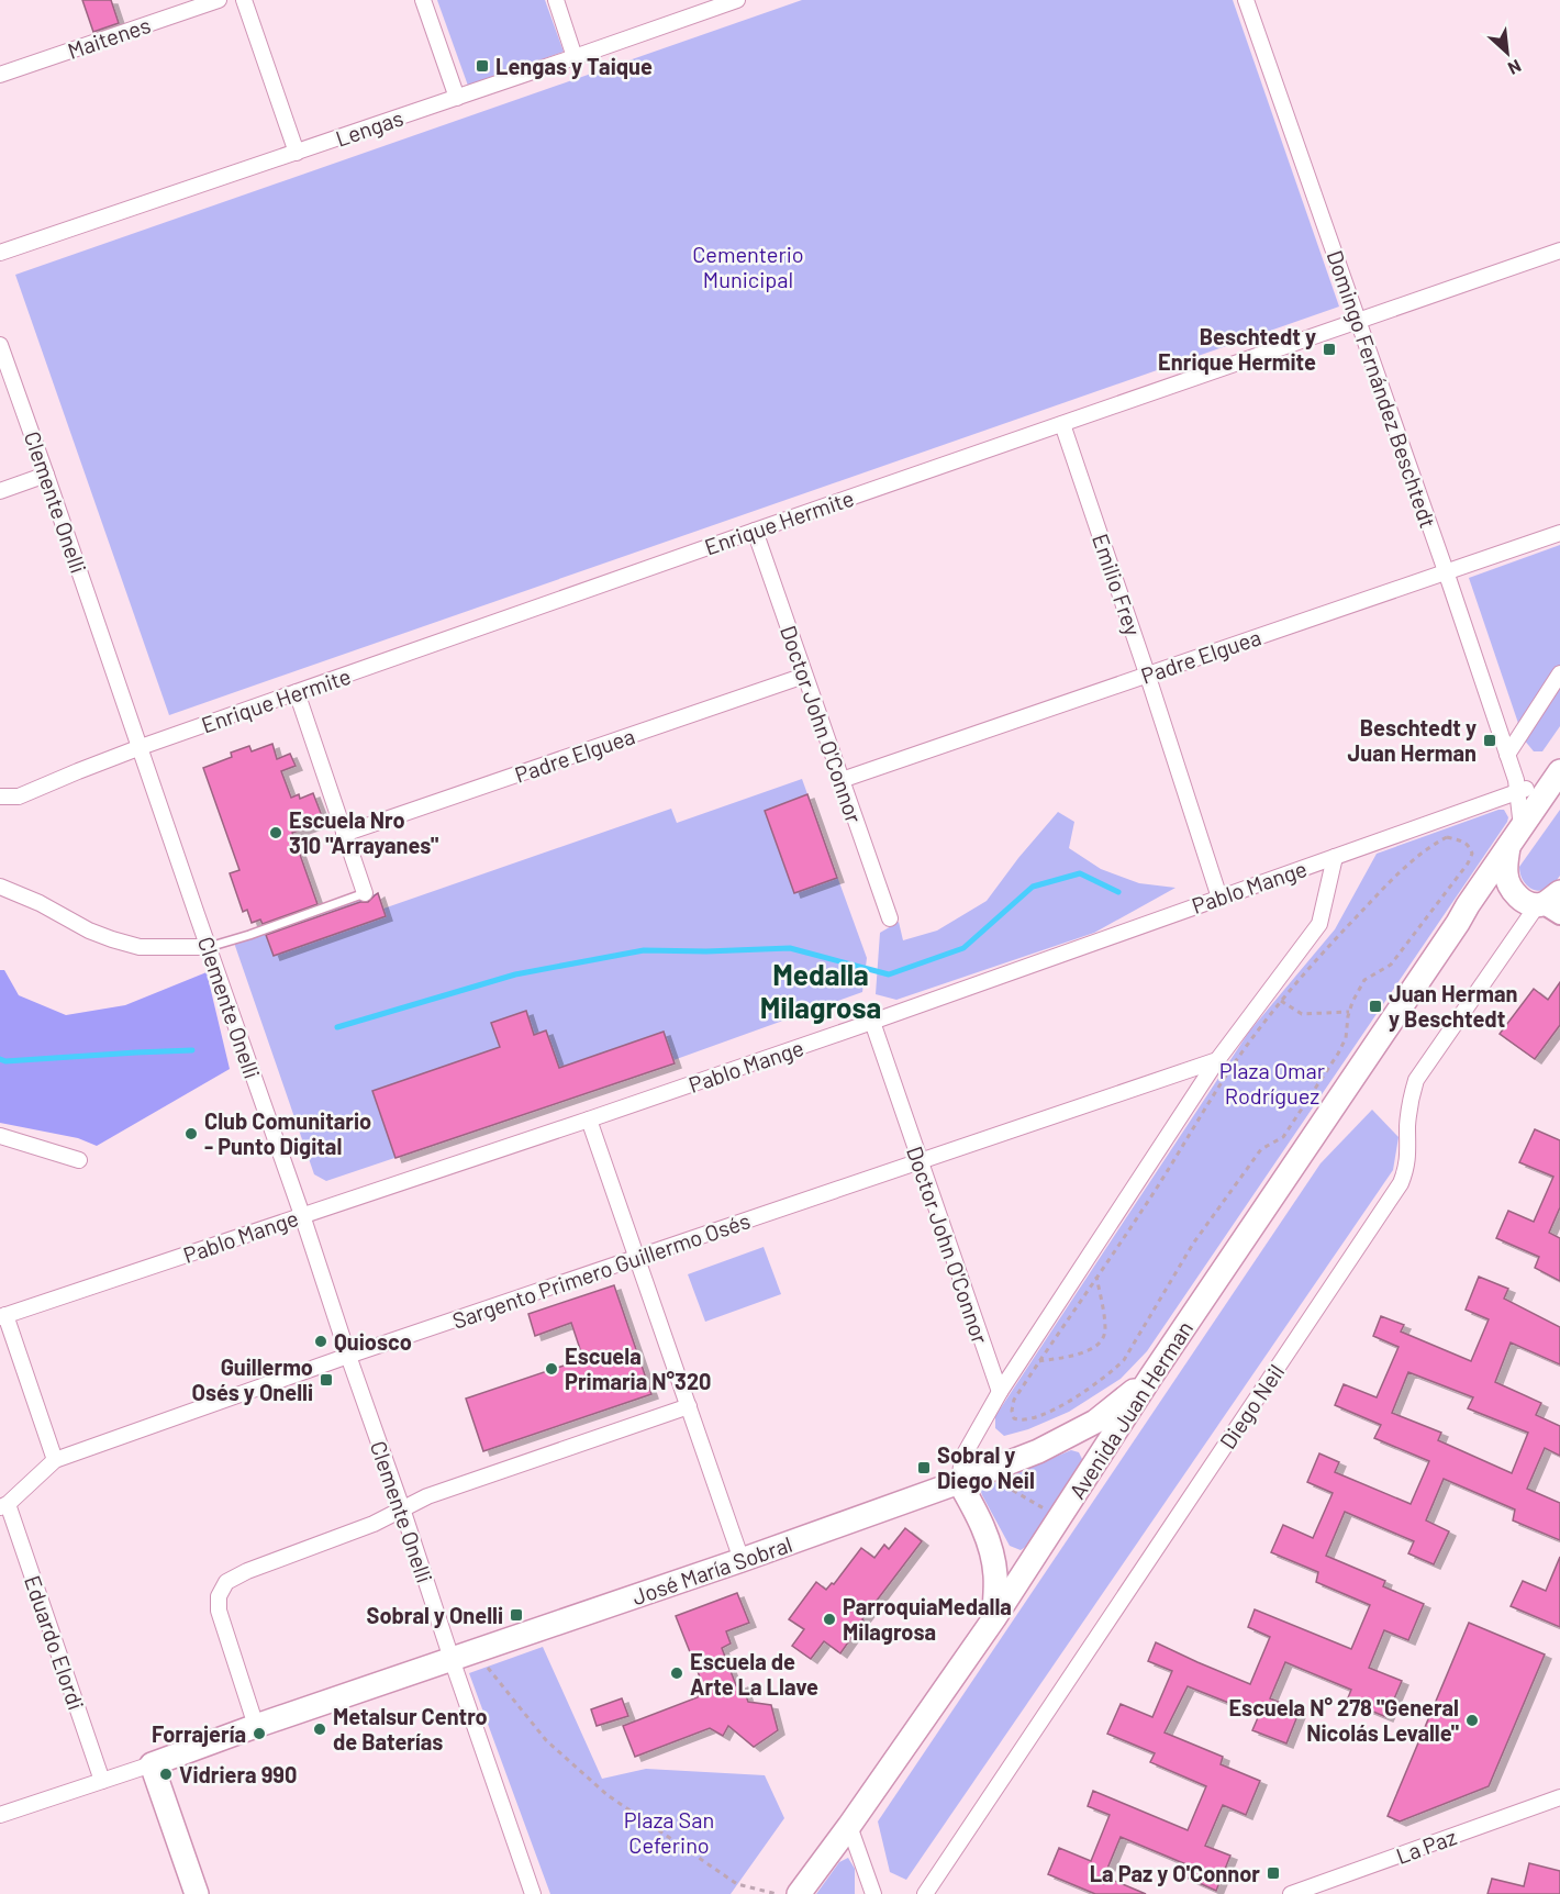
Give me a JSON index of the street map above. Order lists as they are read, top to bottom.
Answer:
{
  "streets": {
    "main road": ["Avenida Juan Herman", "José María Sobral"],
    "street": [
      "Maitenes",
      "Lengas",
      "Domingo Fernández Beschtedt",
      "Clemente Onelli",
      "Enrique Hermite",
      "Emilio Frey",
      "Padre Elguea",
      "Doctor John O'Connor",
      "Pablo Mange",
      "Sargento Primero Guillermo Osés",
      "Diego Neil",
      "Eduardo Elordi",
      "La Paz"
    ]
  },
  "crossings": [
    ["Domingo Fernández Beschtedt", "Enrique Hermite"],
    ["Domingo Fernández Beschtedt", "Padre Elguea"],
    ["Domingo Fernández Beschtedt", "Pablo Mange"],
    ["Domingo Fernández Beschtedt", "Avenida Juan Herman"],
    ["Clemente Onelli", "Enrique Hermite"],
    ["Clemente Onelli", "Pablo Mange"],
    ["Clemente Onelli", "Sargento Primero Guillermo Osés"],
    ["Clemente Onelli", "José María Sobral"],
    ["Enrique Hermite", "Emilio Frey"],
    ["Enrique Hermite", "Doctor John O'Connor"],
    ["Emilio Frey", "Padre Elguea"],
    ["Emilio Frey", "Pablo Mange"],
    ["Padre Elguea", "Doctor John O'Connor"],
    ["Doctor John O'Connor", "Pablo Mange"],
    ["Doctor John O'Connor", "Sargento Primero Guillermo Osés"],
    ["Pablo Mange", "Avenida Juan Herman"],
    ["Sargento Primero Guillermo Osés", "Eduardo Elordi"],
    ["Diego Neil", "Avenida Juan Herman"],
    ["Avenida Juan Herman", "José María Sobral"],
    ["José María Sobral", "Eduardo Elordi"]
  ],
  "districts": ["Medalla Milagrosa"],
  "parks": ["Cementerio Municipal", "Plaza Omar Rodríguez", "Plaza San Ceferino"],
  "places": {
    "transit": [
      "Lengas y Taique",
      "Beschtedt y Enrique Hermite",
      "Beschtedt y Juan Herman",
      "Juan Herman y Beschtedt",
      "Guillermo Osés y Onelli",
      "Sobral y Diego Neil",
      "Sobral y Onelli",
      "La Paz y O'Connor"
    ],
    "other": [
      "Escuela Nro 310 \"Arrayanes\"",
      "Club Comunitario - Punto Digital",
      "Quiosco",
      "Escuela Primaria N°320",
      "ParroquiaMedalla Milagrosa",
      "Escuela de Arte La Llave",
      "Escuela N° 278 \"General Nicolás Levalle\"",
      "Metalsur Centro de Baterías",
      "Forrajería",
      "Vidriera 990"
    ]
  },
  "north": "bottom right"
}
